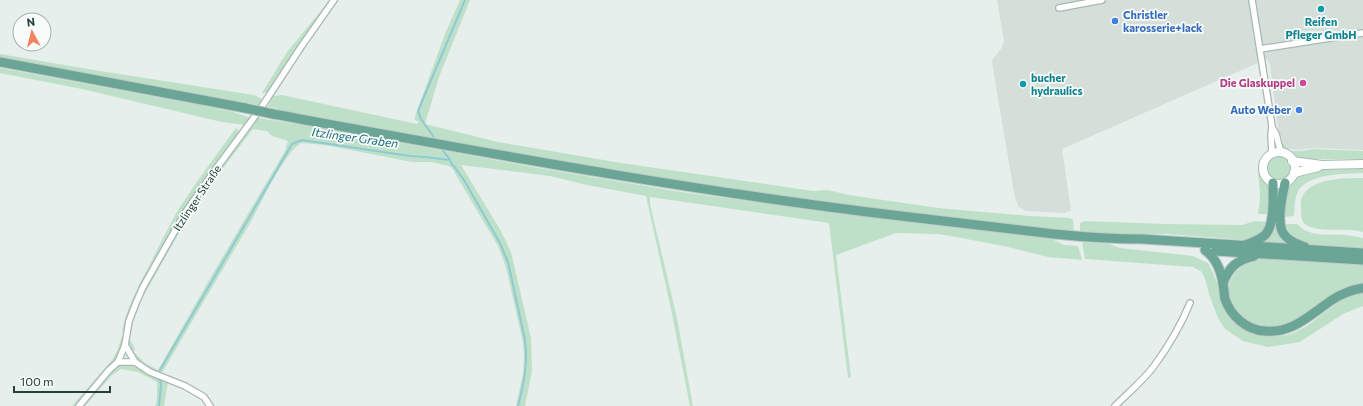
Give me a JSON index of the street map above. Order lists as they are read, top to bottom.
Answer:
{
  "streets": {
    "street": ["Itzlinger Straße"]
  },
  "water": ["Itzlinger Graben"],
  "places": [
    "Reifen Pfleger GmbH",
    "Christler karosserie+lack",
    "Die Glaskuppel",
    "bucher hydraulics",
    "Auto Weber"
  ],
  "scale_bar": "100 m",
  "north": "top"
}
